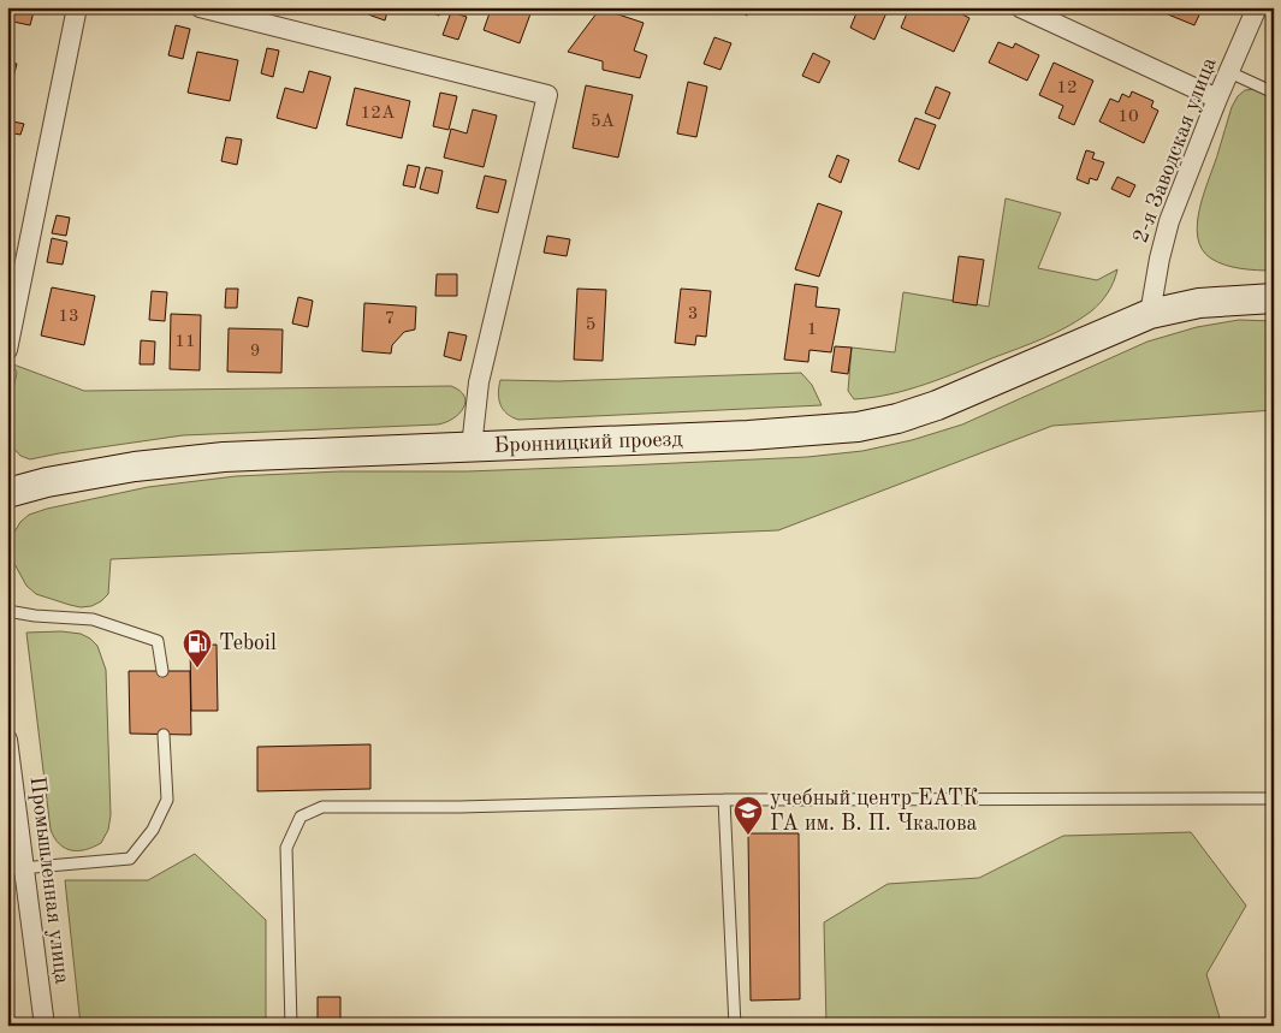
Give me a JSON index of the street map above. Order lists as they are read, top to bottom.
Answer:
{
  "streets": {
    "main road": ["Бронницкий проезд"],
    "street": ["2-я Заводская улица", "Промышленная улица"]
  },
  "crossings": [
    ["2-я Заводская улица", "Бронницкий проезд"]
  ],
  "places": {
    "fuel station": ["Teboil"],
    "school or university": ["учебный центр ЕАТК ГА им. В. П. Чкалова"]
  },
  "house_numbers": [
    "12",
    "12А",
    "10",
    "5А",
    "3",
    "13",
    "7",
    "5",
    "1",
    "11",
    "9"
  ]
}
